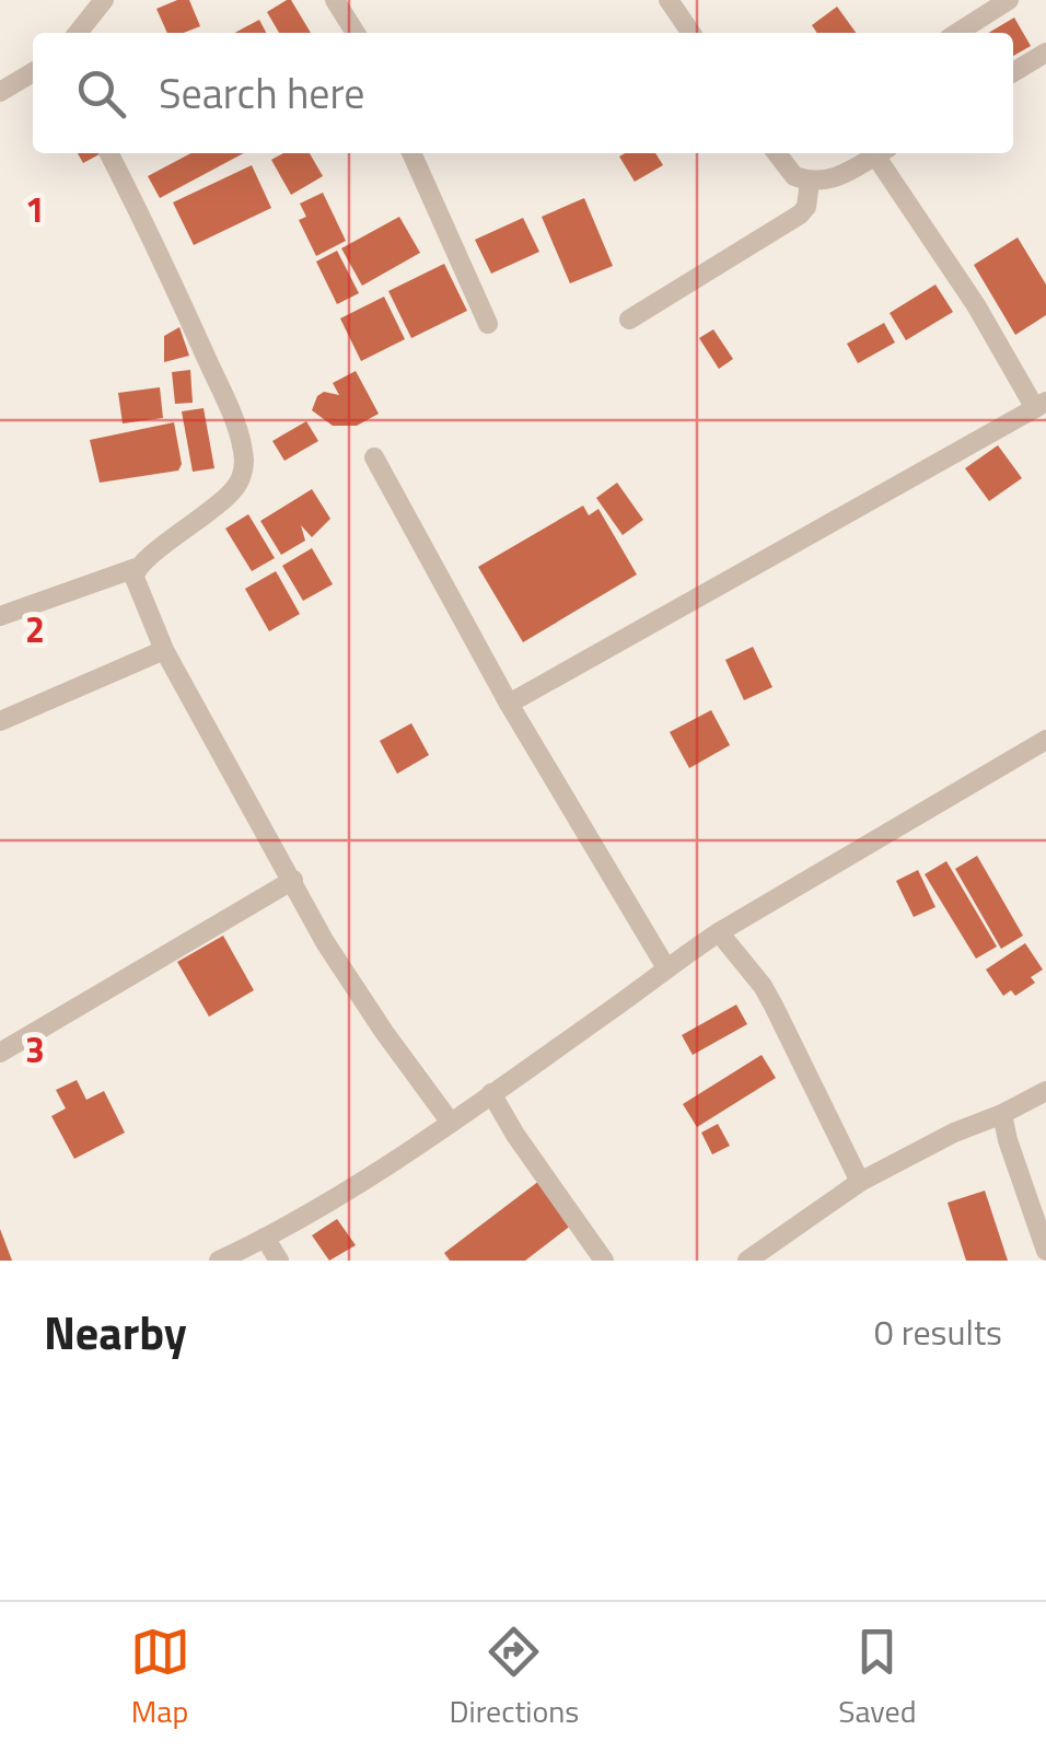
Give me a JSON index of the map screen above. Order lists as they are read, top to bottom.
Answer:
{
  "page": {
    "search": "Search here",
    "heading": ["Nearby", "0 results"],
    "nav": ["Map", "Directions", "Saved"]
  },
  "grid": {
    "rows": ["1", "2", "3"]
  }
}
